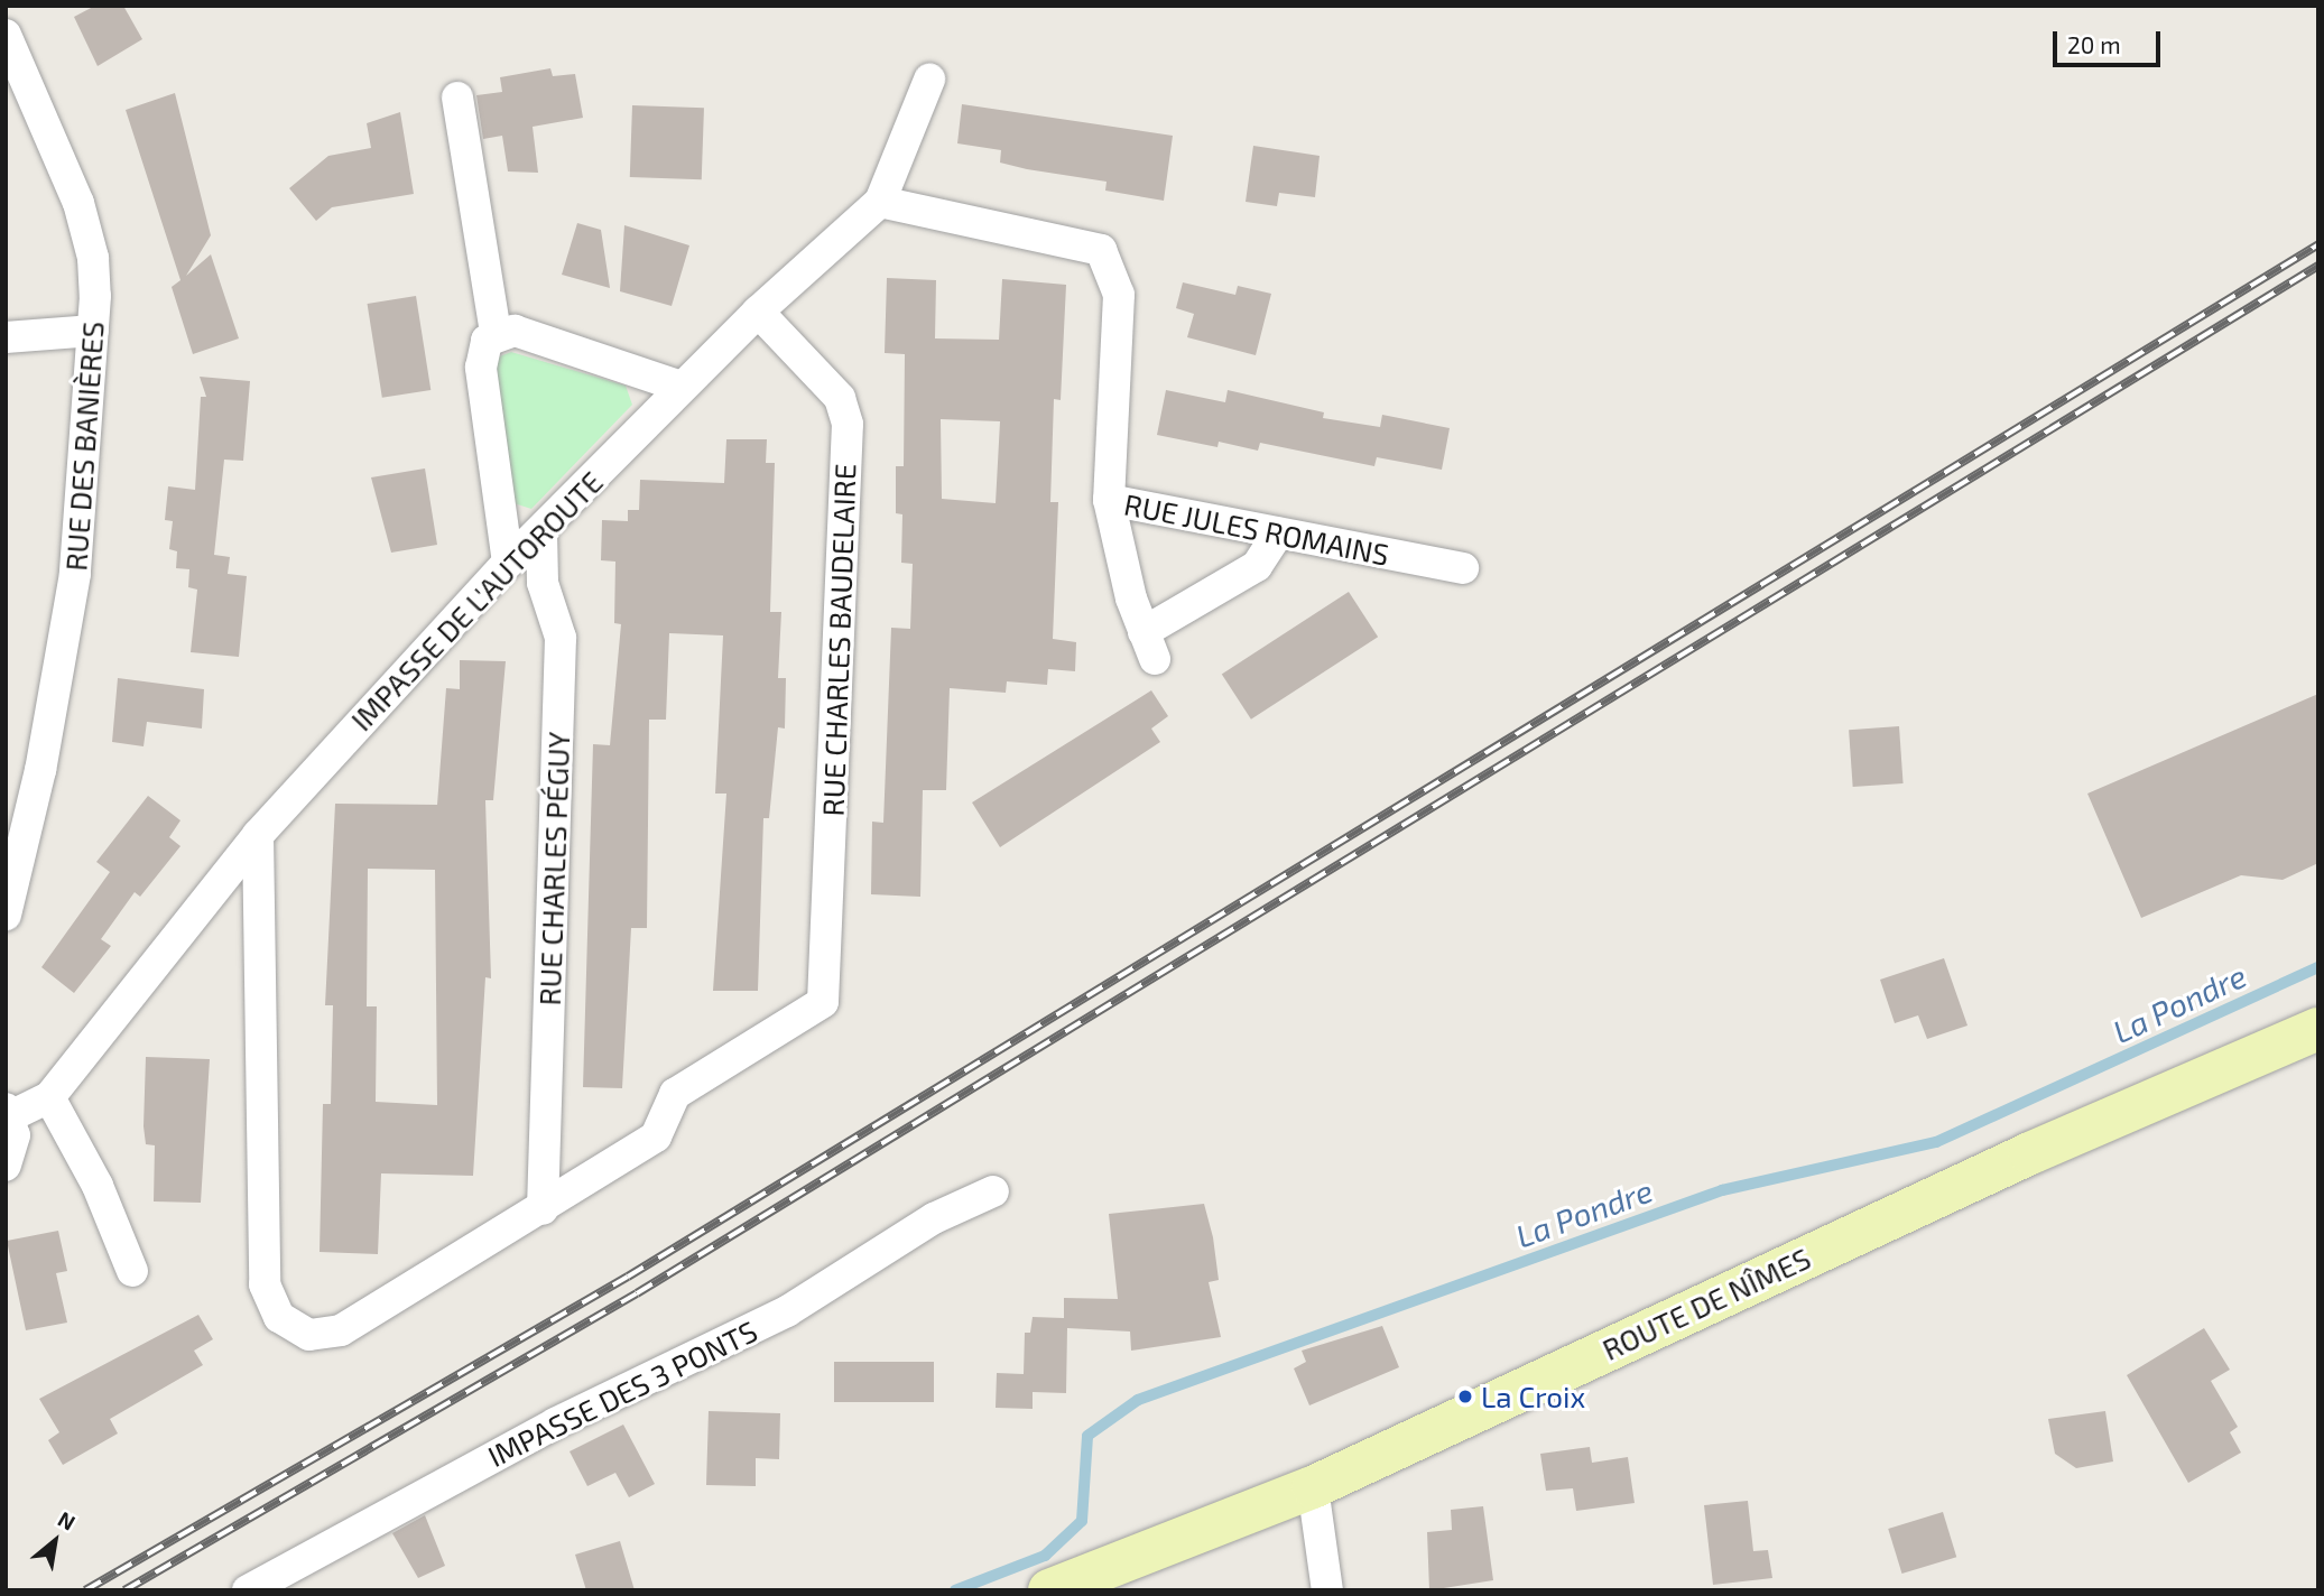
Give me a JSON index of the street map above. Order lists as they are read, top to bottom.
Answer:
{
  "streets": {
    "street": [
      "RUE DES BANIÈRES",
      "RUE JULES ROMAINS",
      "IMPASSE DE L'AUTOROUTE",
      "RUE CHARLES BAUDELAIRE",
      "RUE CHARLES PÉGUY",
      "ROUTE DE NÎMES",
      "IMPASSE DES 3 PONTS"
    ]
  },
  "crossings": [
    ["RUE JULES ROMAINS", "IMPASSE DE L'AUTOROUTE"],
    ["IMPASSE DE L'AUTOROUTE", "RUE CHARLES BAUDELAIRE"],
    ["IMPASSE DE L'AUTOROUTE", "RUE CHARLES PÉGUY"],
    ["RUE CHARLES BAUDELAIRE", "RUE CHARLES PÉGUY"]
  ],
  "water": ["La Pondre"],
  "places": ["La Croix"],
  "scale_bar": "20 m",
  "north": "top right"
}
